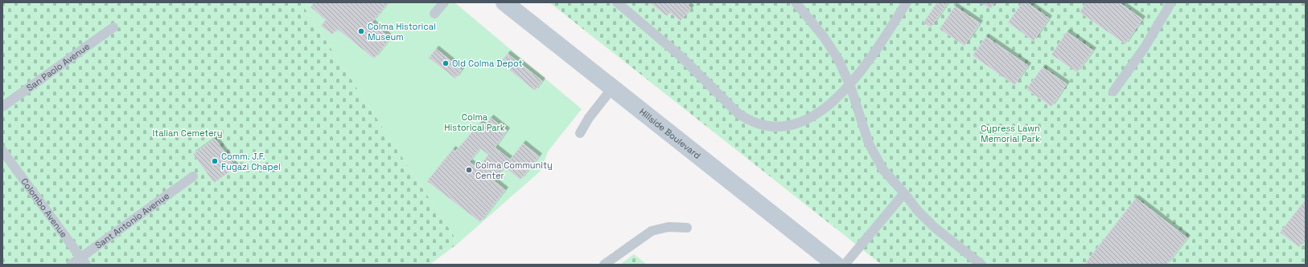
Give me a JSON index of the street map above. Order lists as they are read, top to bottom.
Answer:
{
  "streets": {
    "main road": ["Hillside Boulevard"],
    "lane": ["San Paolo Avenue", "Colombo Avenue", "Sant Antonio Avenue"]
  },
  "crossings": [
    ["Colombo Avenue", "Sant Antonio Avenue"]
  ],
  "parks": ["Colma Historical Park", "Cypress Lawn Memorial Park", "Italian Cemetery"],
  "places": [
    "Colma Historical Museum",
    "Old Colma Depot",
    "Comm. J.F. Fugazi Chapel",
    "Colma Community Center"
  ]
}
